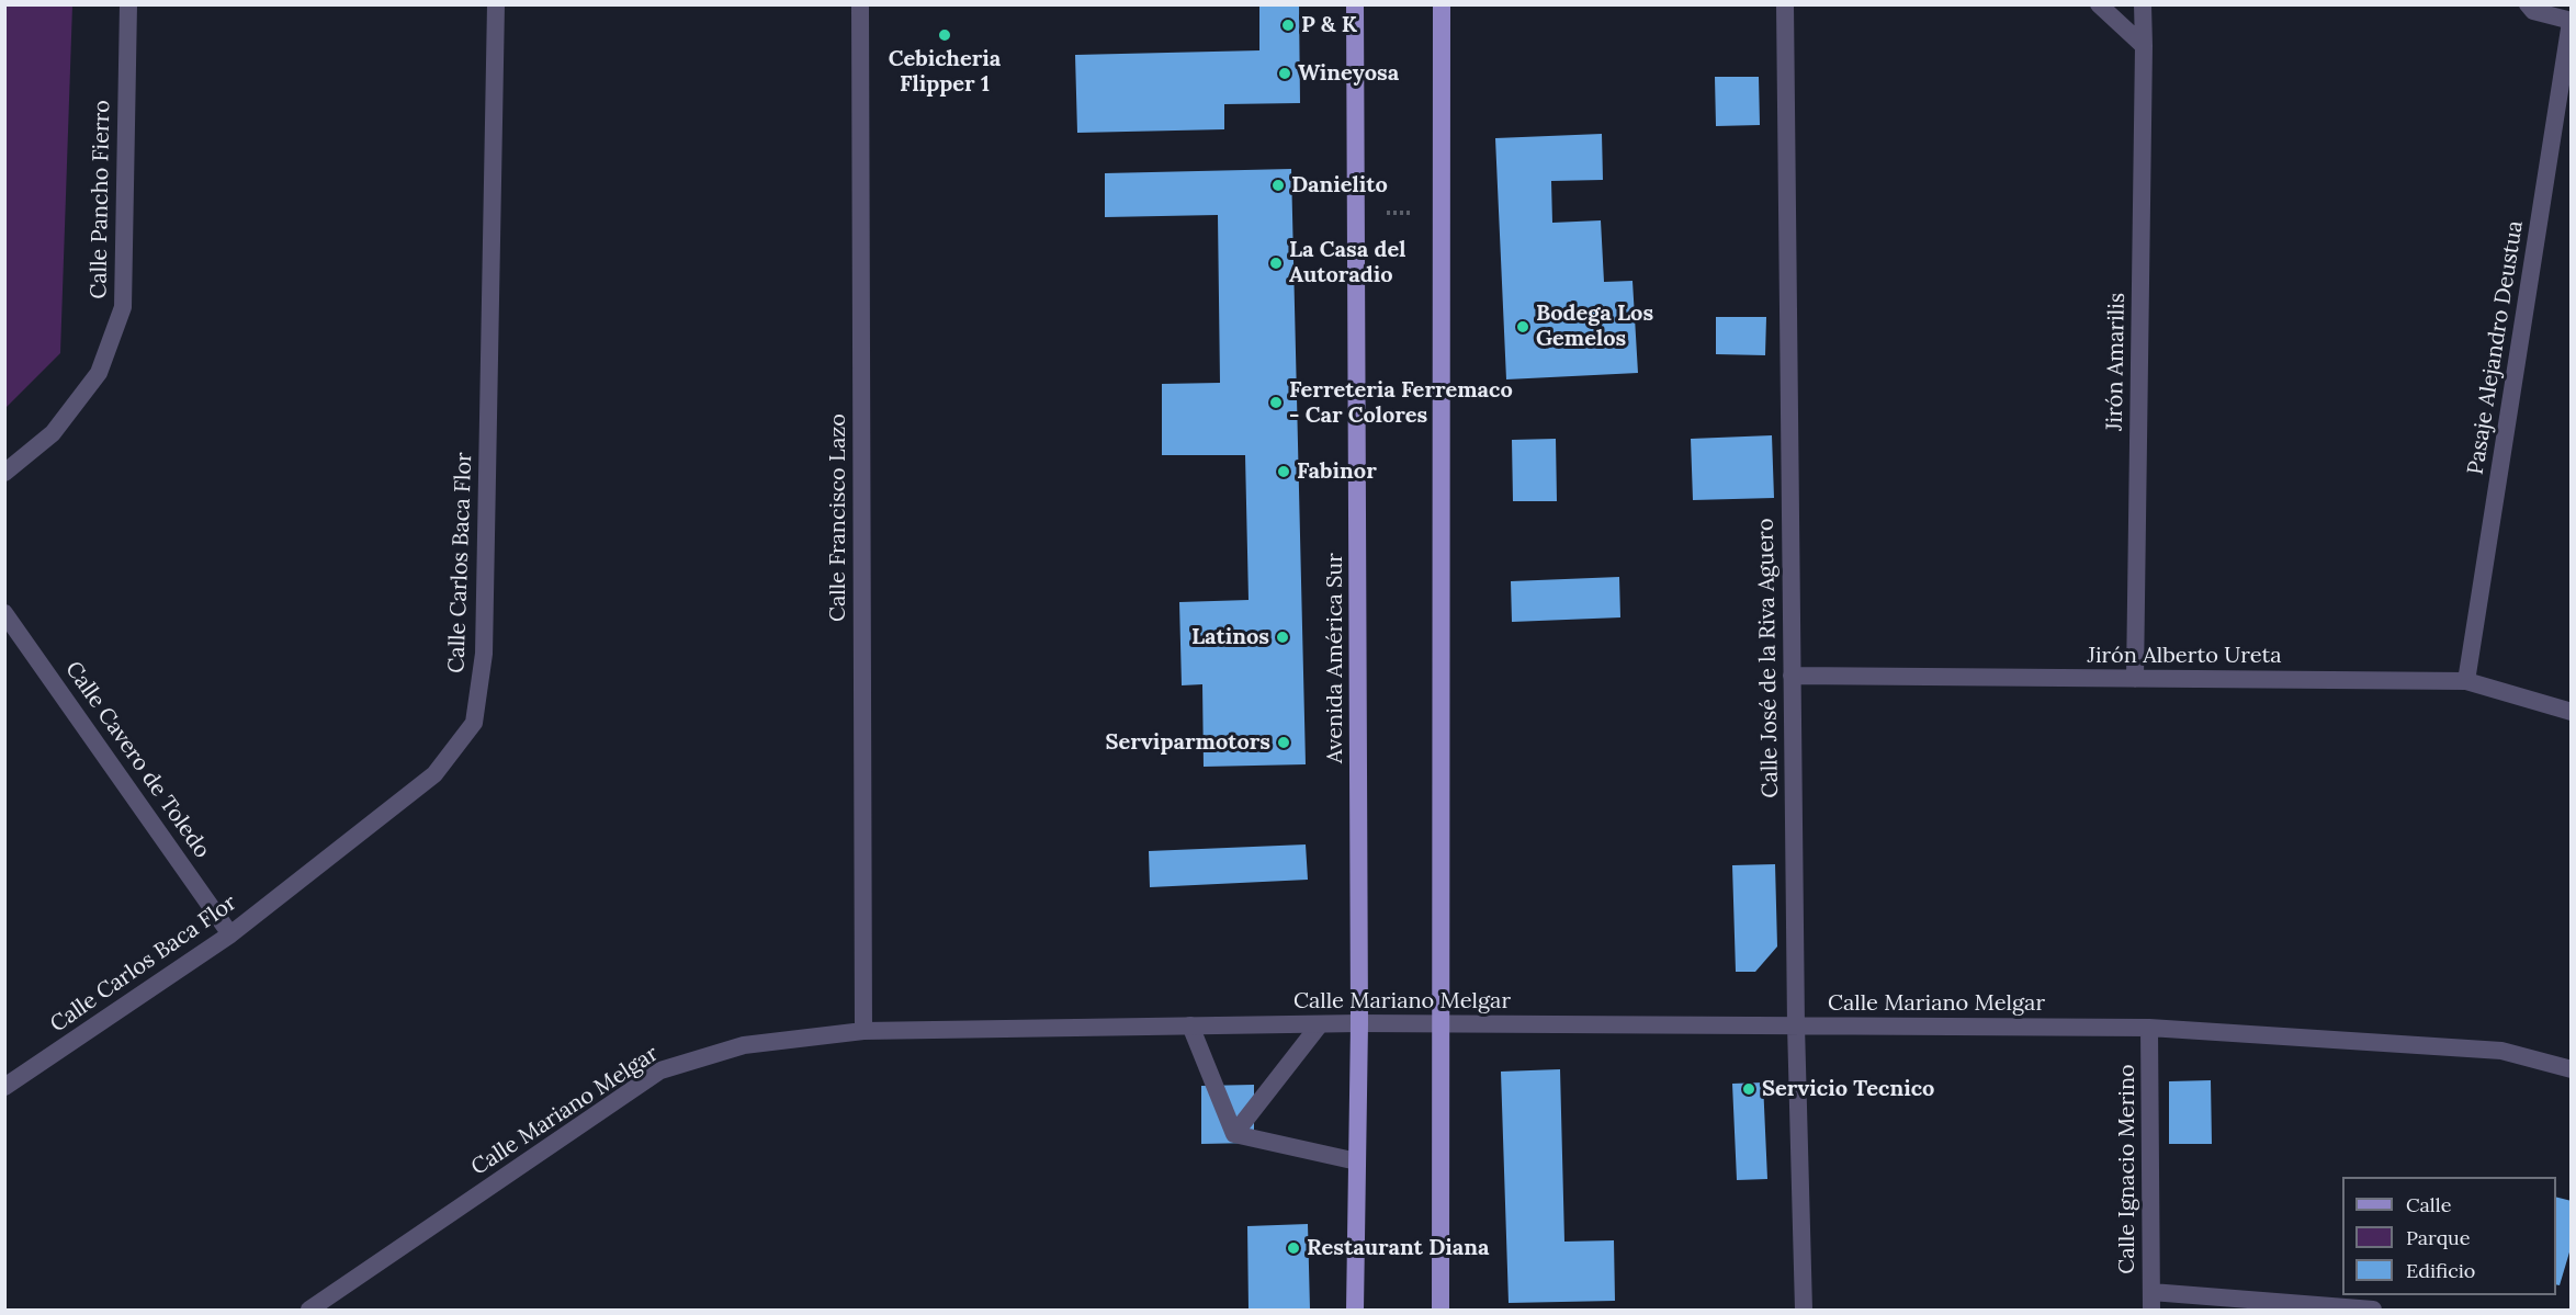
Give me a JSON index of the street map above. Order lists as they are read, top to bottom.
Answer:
{
  "streets": {
    "main road": ["Avenida América Sur"],
    "street": [
      "Calle Pancho Fierro",
      "Pasaje Alejandro Deustua",
      "Jirón Amarilis",
      "Calle Francisco Lazo",
      "Calle Carlos Baca Flor",
      "Jirón Alberto Ureta",
      "Calle José de la Riva Aguero",
      "Calle Cavero de Toledo",
      "Calle Mariano Melgar",
      "Calle Ignacio Merino"
    ]
  },
  "crossings": [
    ["Pasaje Alejandro Deustua", "Jirón Alberto Ureta"],
    ["Jirón Amarilis", "Jirón Alberto Ureta"],
    ["Calle Francisco Lazo", "Calle Mariano Melgar"],
    ["Calle Carlos Baca Flor", "Calle Cavero de Toledo"],
    ["Jirón Alberto Ureta", "Calle José de la Riva Aguero"],
    ["Avenida América Sur", "Calle Mariano Melgar"],
    ["Calle José de la Riva Aguero", "Calle Mariano Melgar"],
    ["Calle Mariano Melgar", "Calle Ignacio Merino"]
  ],
  "places": [
    "P & K",
    "Cebicheria Flipper 1",
    "Wineyosa",
    "Danielito",
    "La Casa del Autoradio",
    "Bodega Los Gemelos",
    "Ferreteria Ferremaco - Car Colores",
    "Fabinor",
    "Latinos",
    "Serviparmotors",
    "Servicio Tecnico",
    "Restaurant Diana"
  ],
  "legend": ["Calle", "Parque", "Edificio"]
}
